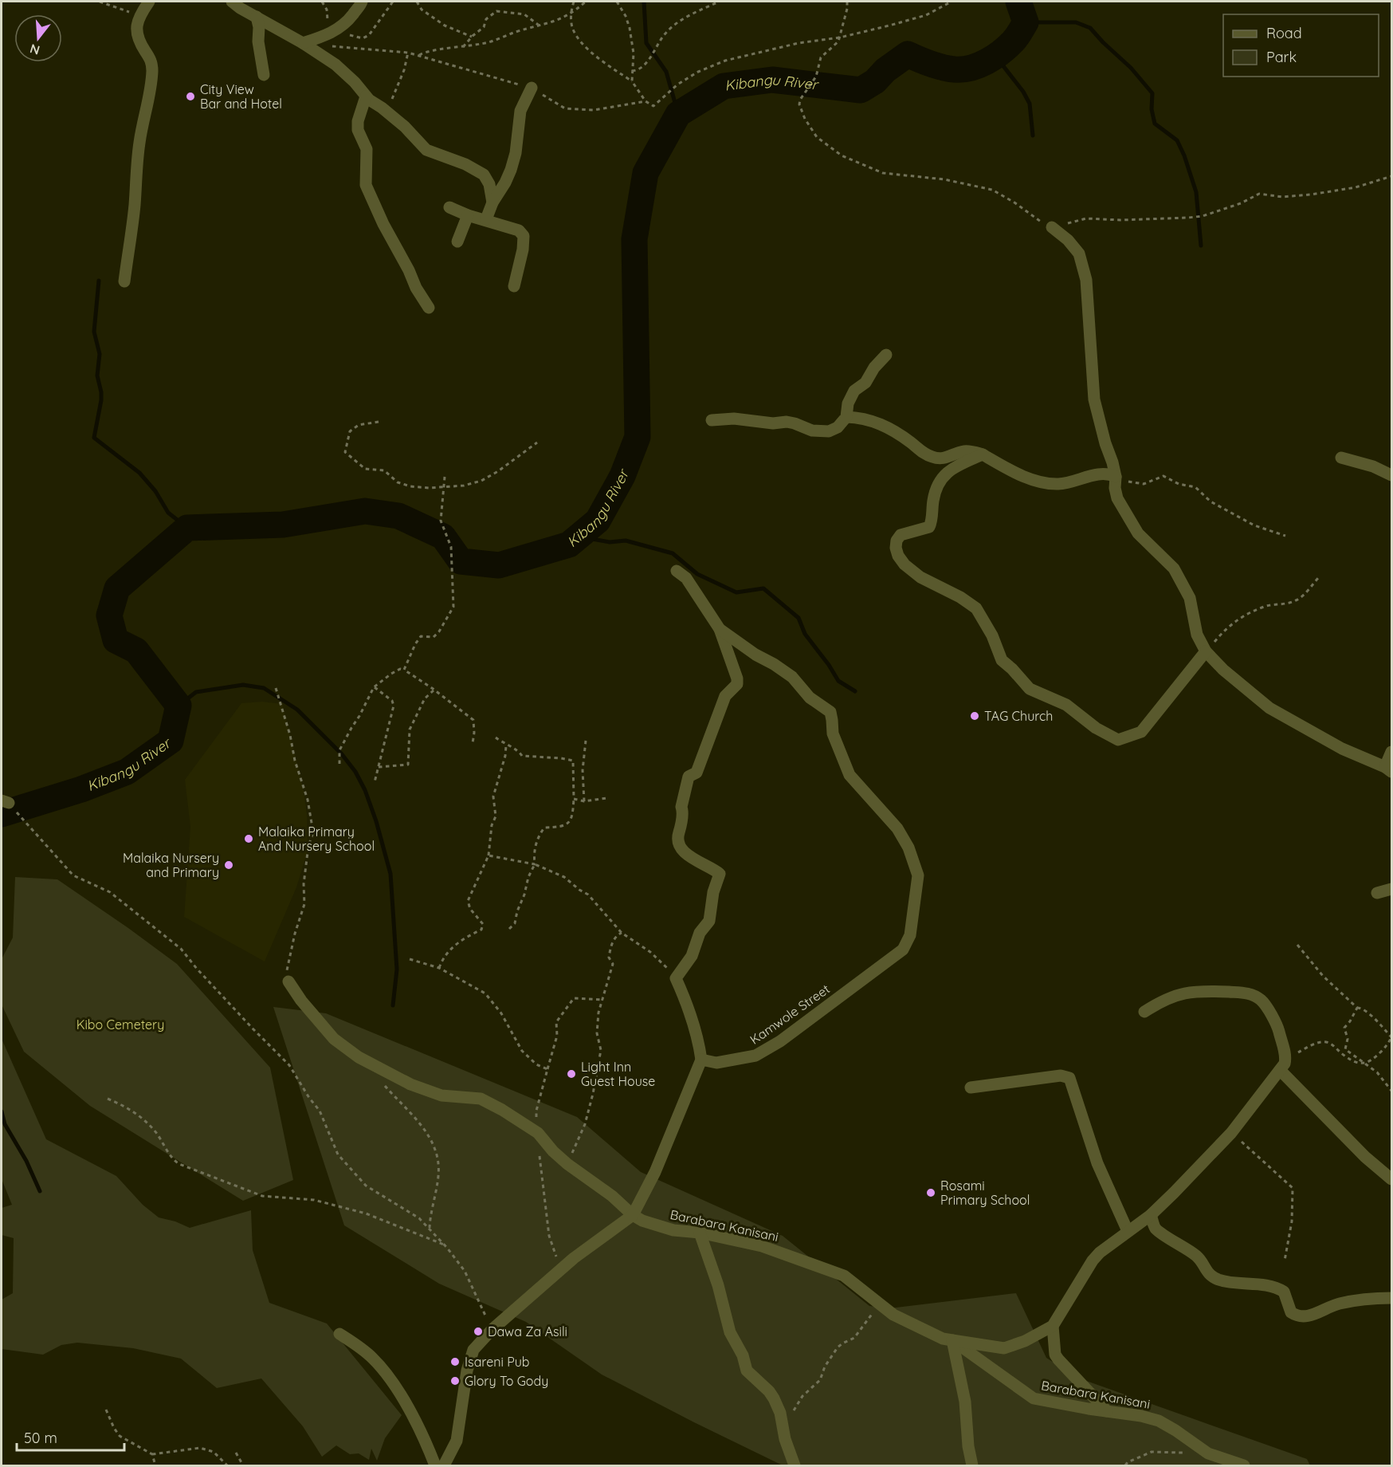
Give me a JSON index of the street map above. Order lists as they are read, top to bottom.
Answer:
{
  "streets": {
    "street": ["Kamwole Street", "Barabara Kanisani"]
  },
  "water": ["Kibangu River"],
  "parks": ["Kibo Cemetery"],
  "places": [
    "City View Bar and Hotel",
    "TAG Church",
    "Malaika Primary And Nursery School",
    "Malaika Nursery and Primary",
    "Light Inn Guest House",
    "Rosami Primary School",
    "Dawa Za Asili",
    "Isareni Pub",
    "Glory To Gody"
  ],
  "legend": ["Road", "Park"],
  "scale_bar": "50 m",
  "north": "bottom"
}
